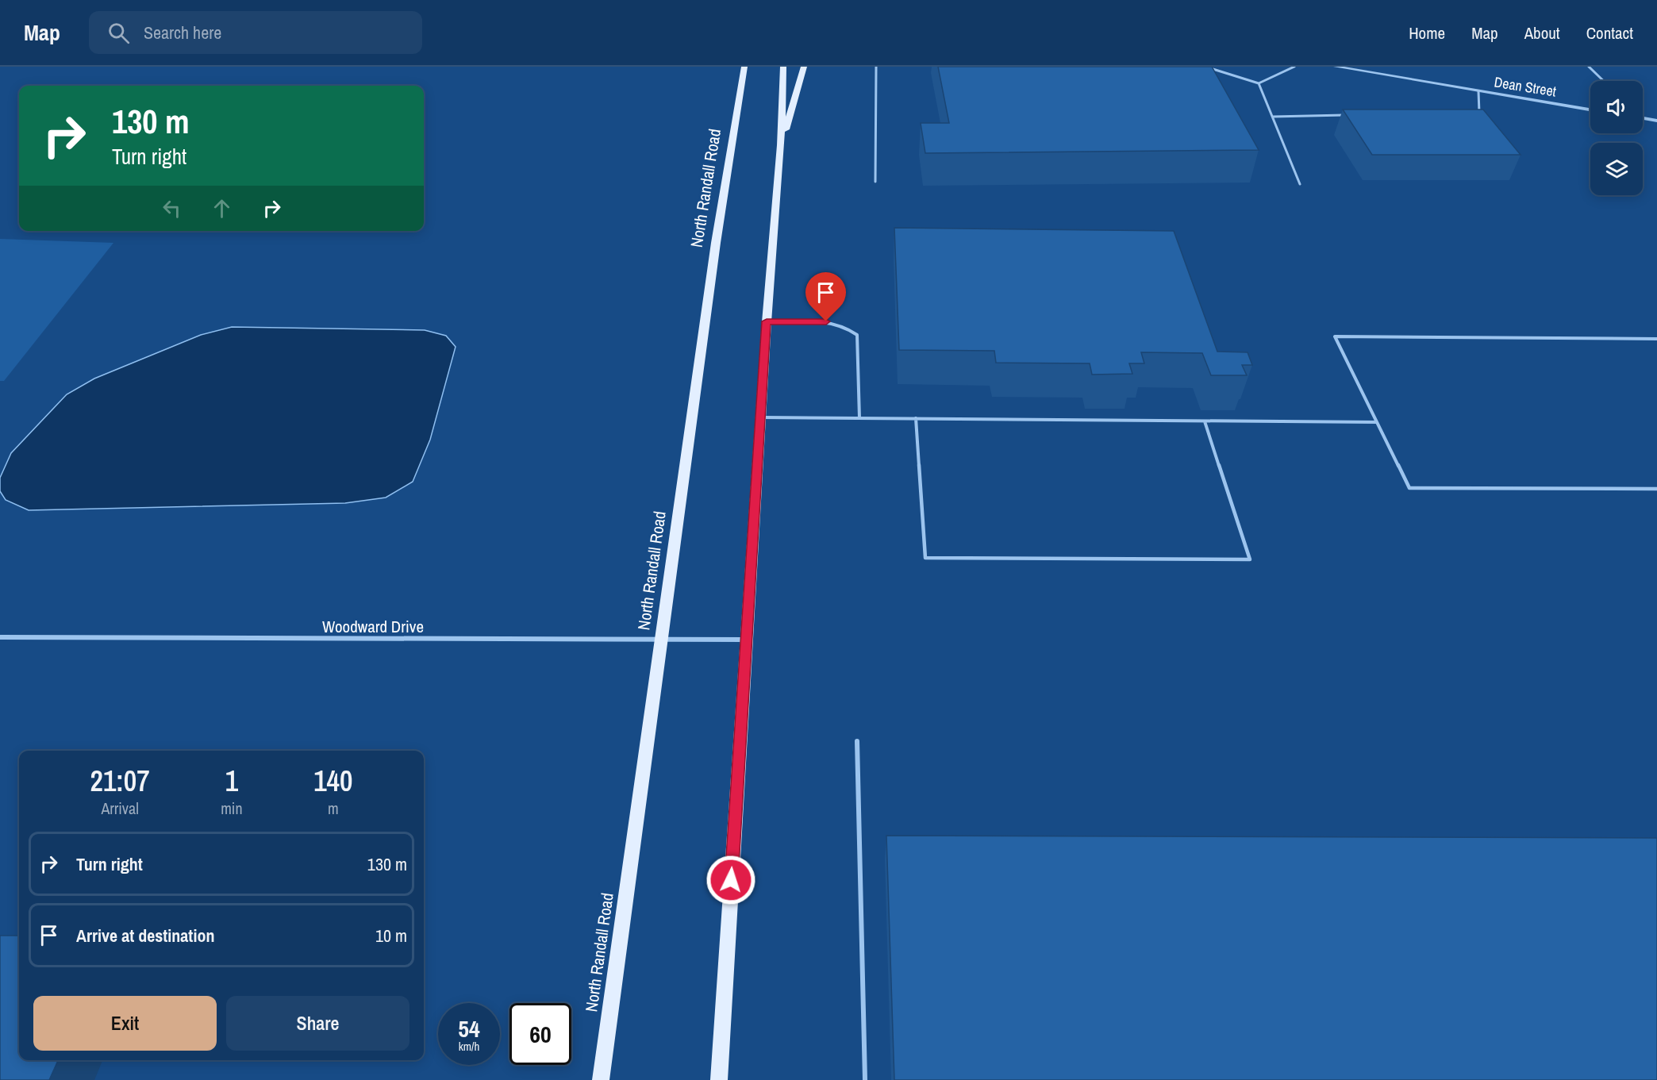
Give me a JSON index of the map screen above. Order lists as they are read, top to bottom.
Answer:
{
  "streets": {
    "main road": ["North Randall Road"],
    "street": ["Dean Street", "Woodward Drive"]
  },
  "crossings": [
    ["North Randall Road", "Woodward Drive"]
  ],
  "page": {
    "header": "Map",
    "search": "Search here",
    "nav": [
      "Home",
      "Map",
      "About",
      "Contact"
    ],
    "turn": ["130 m", "Turn right"],
    "eta": [
      "21:07",
      "Arrival",
      "1",
      "min",
      "140",
      "m"
    ],
    "list": [
      {
        "name": "Turn right",
        "value": "130 m"
      },
      {
        "name": "Arrive at destination",
        "value": "10 m"
      }
    ],
    "buttons": ["Exit", "Share"],
    "speed": "54 km/h",
    "limit": "60"
  }
}
